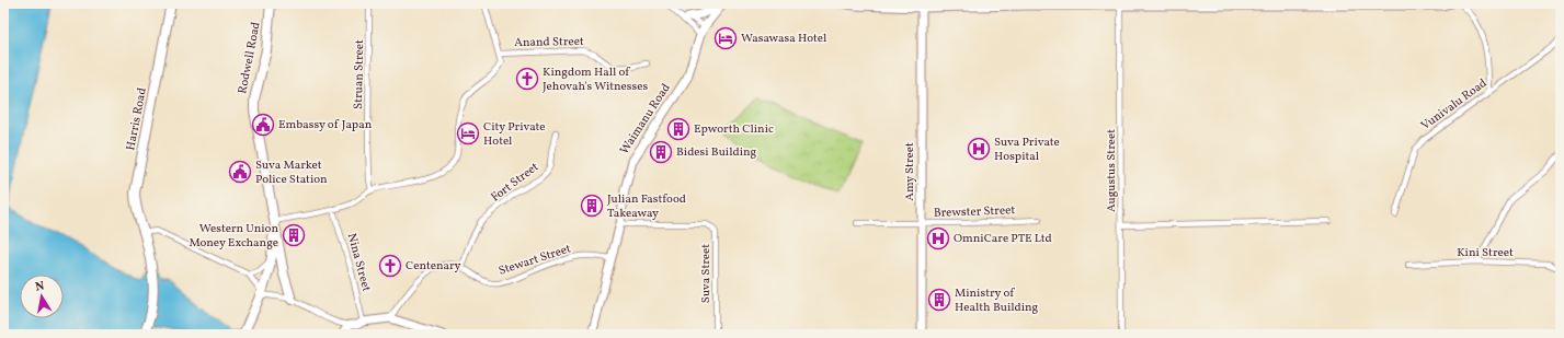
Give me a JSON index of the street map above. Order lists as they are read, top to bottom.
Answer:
{
  "streets": {
    "highway": ["Rodwell Road", "Harris Road"],
    "main road": ["Waimanu Road", "Amy Street"],
    "street": [
      "Anand Street",
      "Struan Street",
      "Vunivalu Road",
      "Augustus Street",
      "Fort Street",
      "Brewster Street",
      "Kini Street",
      "Stewart Street",
      "Nina Street",
      "Suva Street"
    ]
  },
  "crossings": [
    ["Waimanu Road", "Stewart Street"],
    ["Waimanu Road", "Suva Street"],
    ["Amy Street", "Brewster Street"],
    ["Fort Street", "Stewart Street"]
  ],
  "places": {
    "hotel": ["Wasawasa Hotel", "City Private Hotel"],
    "church": ["Kingdom Hall of Jehovah's Witnesses", "Centenary"],
    "public building": ["Embassy of Japan", "Suva Market Police Station"],
    "building": [
      "Epworth Clinic",
      "Bidesi Building",
      "Julian Fastfood Takeaway",
      "Western Union Money Exchange",
      "Ministry of Health Building"
    ],
    "hospital": ["Suva Private Hospital", "OmniCare PTE Ltd"]
  },
  "north": "top"
}
